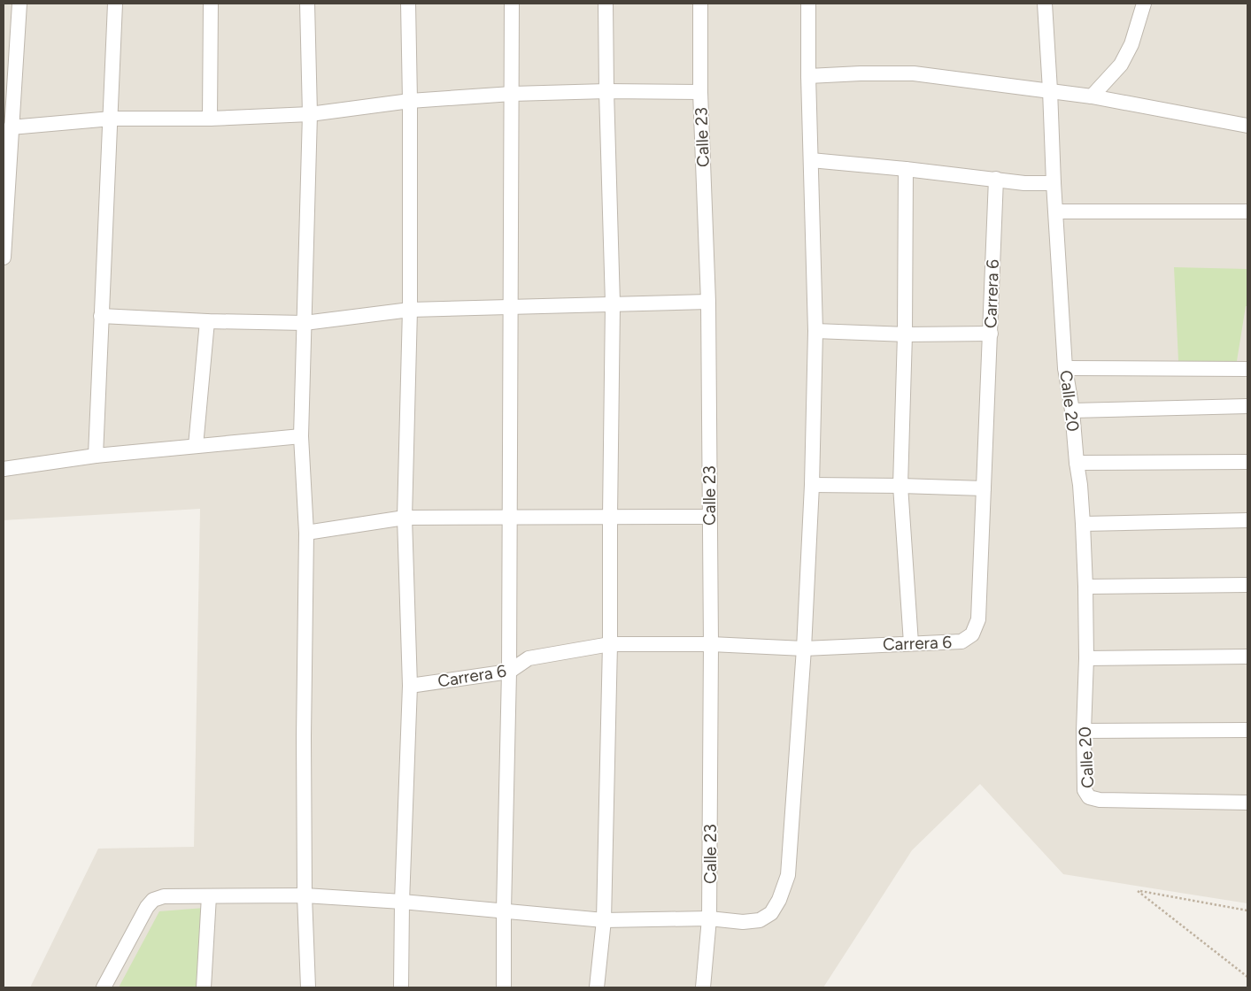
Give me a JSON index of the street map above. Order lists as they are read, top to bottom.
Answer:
{
  "streets": {
    "street": ["Calle 23", "Carrera 6", "Calle 20"]
  },
  "crossings": [
    ["Calle 23", "Carrera 6"]
  ]
}
